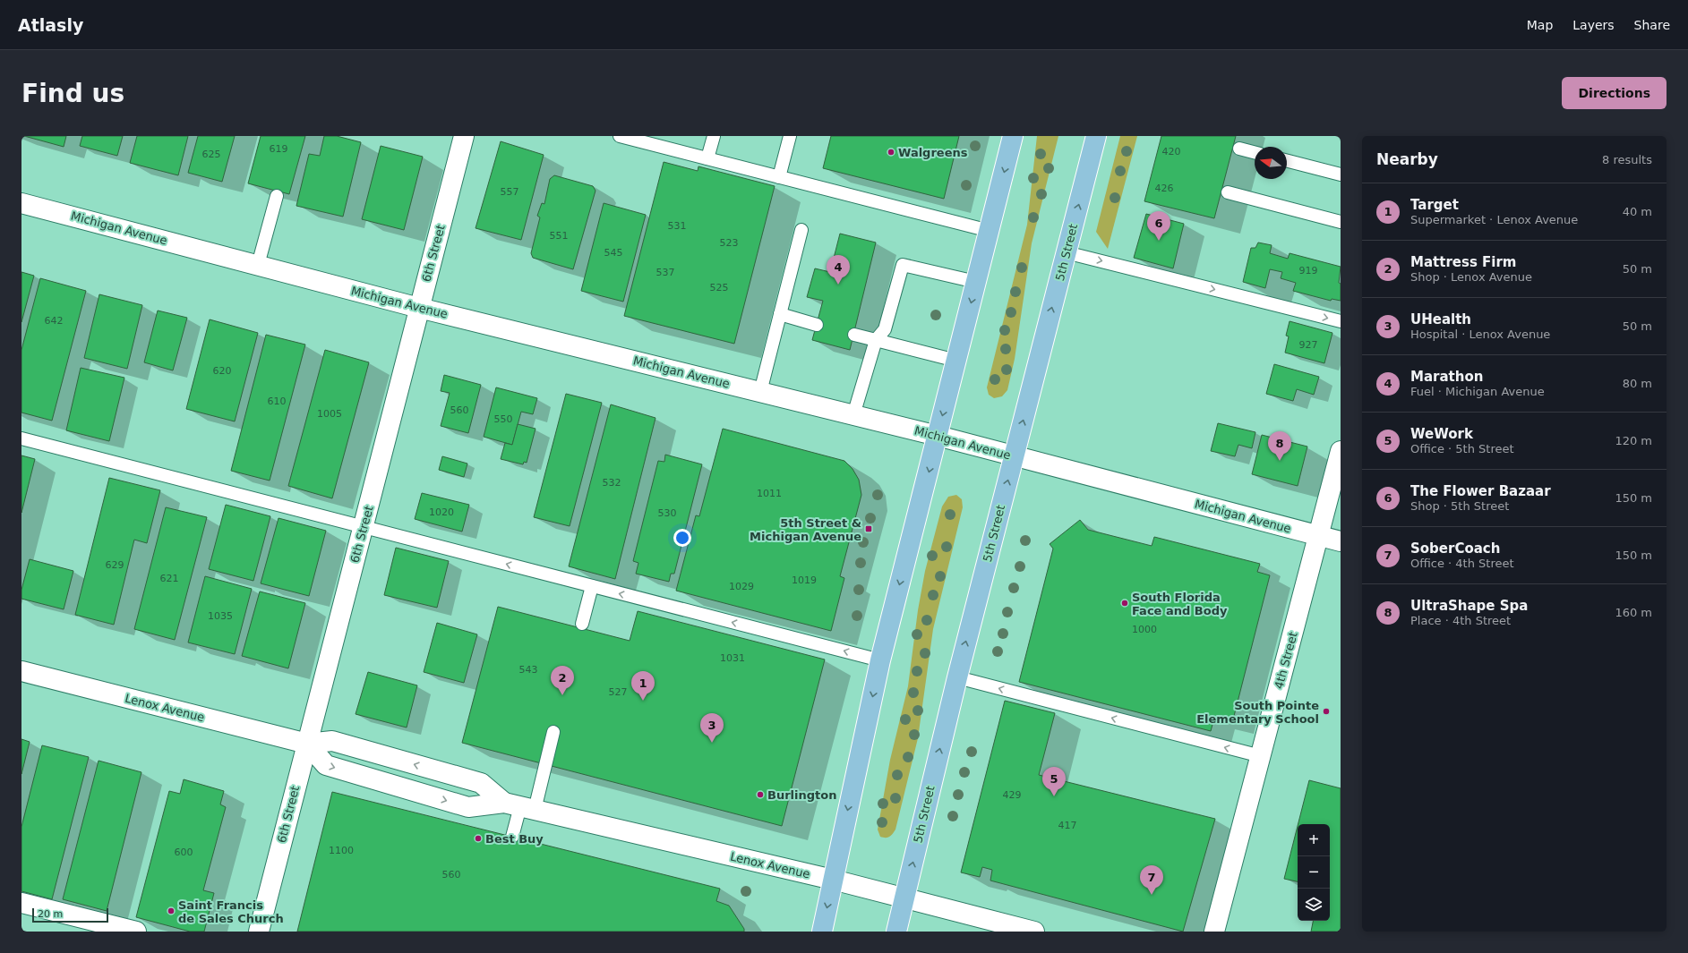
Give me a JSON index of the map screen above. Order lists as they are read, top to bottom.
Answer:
{
  "streets": {
    "main road": ["5th Street"],
    "street": [
      "Michigan Avenue",
      "6th Street",
      "4th Street",
      "Lenox Avenue"
    ]
  },
  "crossings": [
    ["Michigan Avenue", "5th Street"],
    ["Michigan Avenue", "6th Street"],
    ["Michigan Avenue", "4th Street"],
    ["5th Street", "Lenox Avenue"],
    ["6th Street", "Lenox Avenue"]
  ],
  "places": {
    "other": [
      "Walgreens",
      "South Florida Face and Body",
      "South Pointe Elementary School",
      "Burlington",
      "Best Buy",
      "Saint Francis de Sales Church"
    ],
    "transit": ["5th Street & Michigan Avenue"]
  },
  "house_numbers": [
    "619",
    "420",
    "625",
    "426",
    "557",
    "531",
    "551",
    "523",
    "545",
    "919",
    "537",
    "525",
    "642",
    "927",
    "620",
    "610",
    "560",
    "1005",
    "550",
    "532",
    "1011",
    "1020",
    "530",
    "629",
    "621",
    "1019",
    "1029",
    "1035",
    "1000",
    "1031",
    "543",
    "527",
    "429",
    "417",
    "1100",
    "600",
    "560"
  ],
  "scale_bar": "20 m",
  "north": "left",
  "page": {
    "header": "Atlasly",
    "nav": ["Map", "Layers", "Share"],
    "buttons": "Directions",
    "title": "Find us",
    "heading": ["Nearby", "8 results"],
    "list": [
      {
        "mark": "1",
        "name": "Target",
        "note": "Supermarket · Lenox Avenue",
        "value": "40 m"
      },
      {
        "mark": "2",
        "name": "Mattress Firm",
        "note": "Shop · Lenox Avenue",
        "value": "50 m"
      },
      {
        "mark": "3",
        "name": "UHealth",
        "note": "Hospital · Lenox Avenue",
        "value": "50 m"
      },
      {
        "mark": "4",
        "name": "Marathon",
        "note": "Fuel · Michigan Avenue",
        "value": "80 m"
      },
      {
        "mark": "5",
        "name": "WeWork",
        "note": "Office · 5th Street",
        "value": "120 m"
      },
      {
        "mark": "6",
        "name": "The Flower Bazaar",
        "note": "Shop · 5th Street",
        "value": "150 m"
      },
      {
        "mark": "7",
        "name": "SoberCoach",
        "note": "Office · 4th Street",
        "value": "150 m"
      },
      {
        "mark": "8",
        "name": "UltraShape Spa",
        "note": "Place · 4th Street",
        "value": "160 m"
      }
    ],
    "pins": [
      "6",
      "4",
      "8",
      "2",
      "1",
      "3",
      "5",
      "7"
    ],
    "map_buttons": ["+", "−"],
    "scale": "20 m"
  }
}
